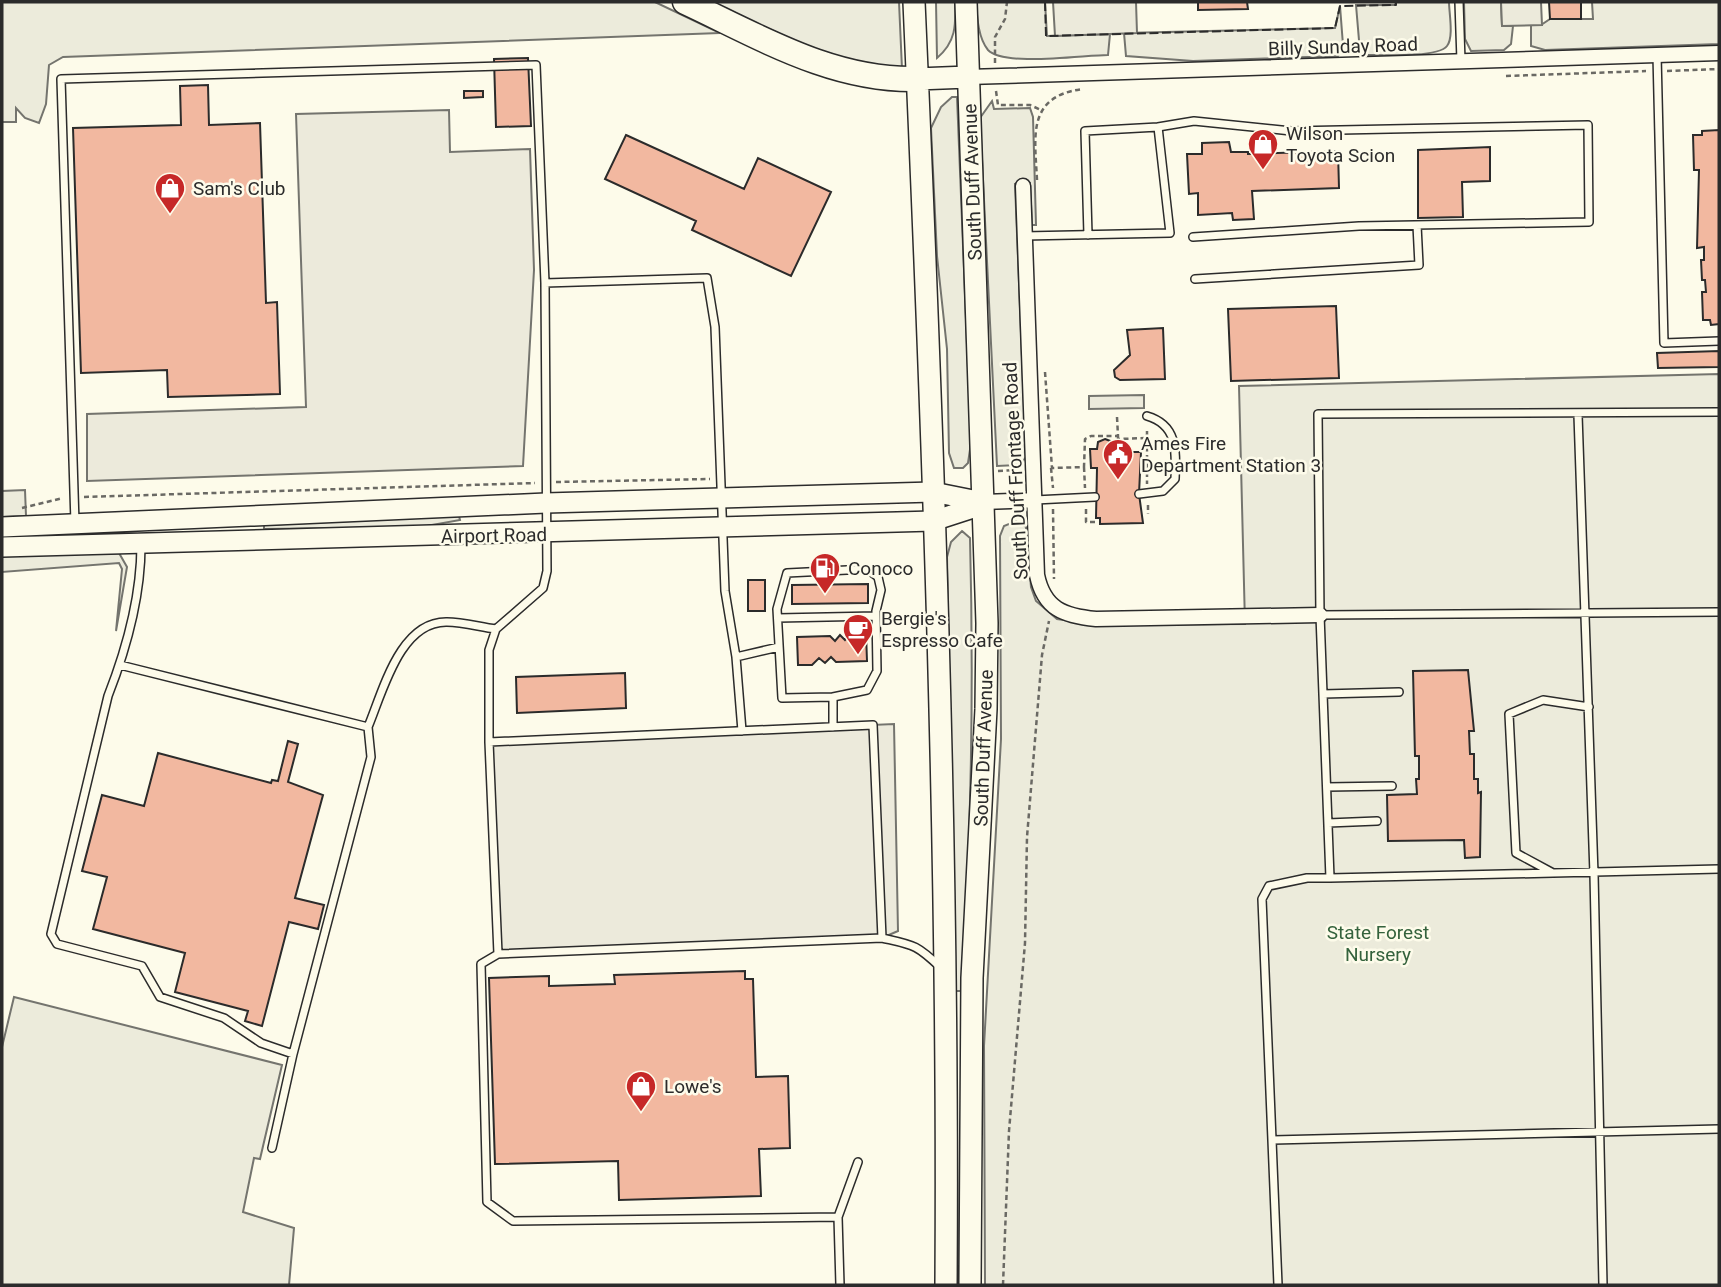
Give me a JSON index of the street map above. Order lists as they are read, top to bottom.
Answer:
{
  "streets": {
    "main road": ["South Duff Avenue", "Airport Road"],
    "street": ["Billy Sunday Road", "South Duff Frontage Road"]
  },
  "crossings": [
    ["Billy Sunday Road", "South Duff Avenue"],
    ["South Duff Avenue", "Airport Road"],
    ["South Duff Frontage Road", "Airport Road"]
  ],
  "parks": ["State Forest Nursery"],
  "places": {
    "shop": ["Wilson Toyota Scion", "Sam's Club", "Lowe's"],
    "public building": ["Ames Fire Department Station 3"],
    "fuel station": ["Conoco"],
    "cafe": ["Bergie's Espresso Cafe"]
  }
}
